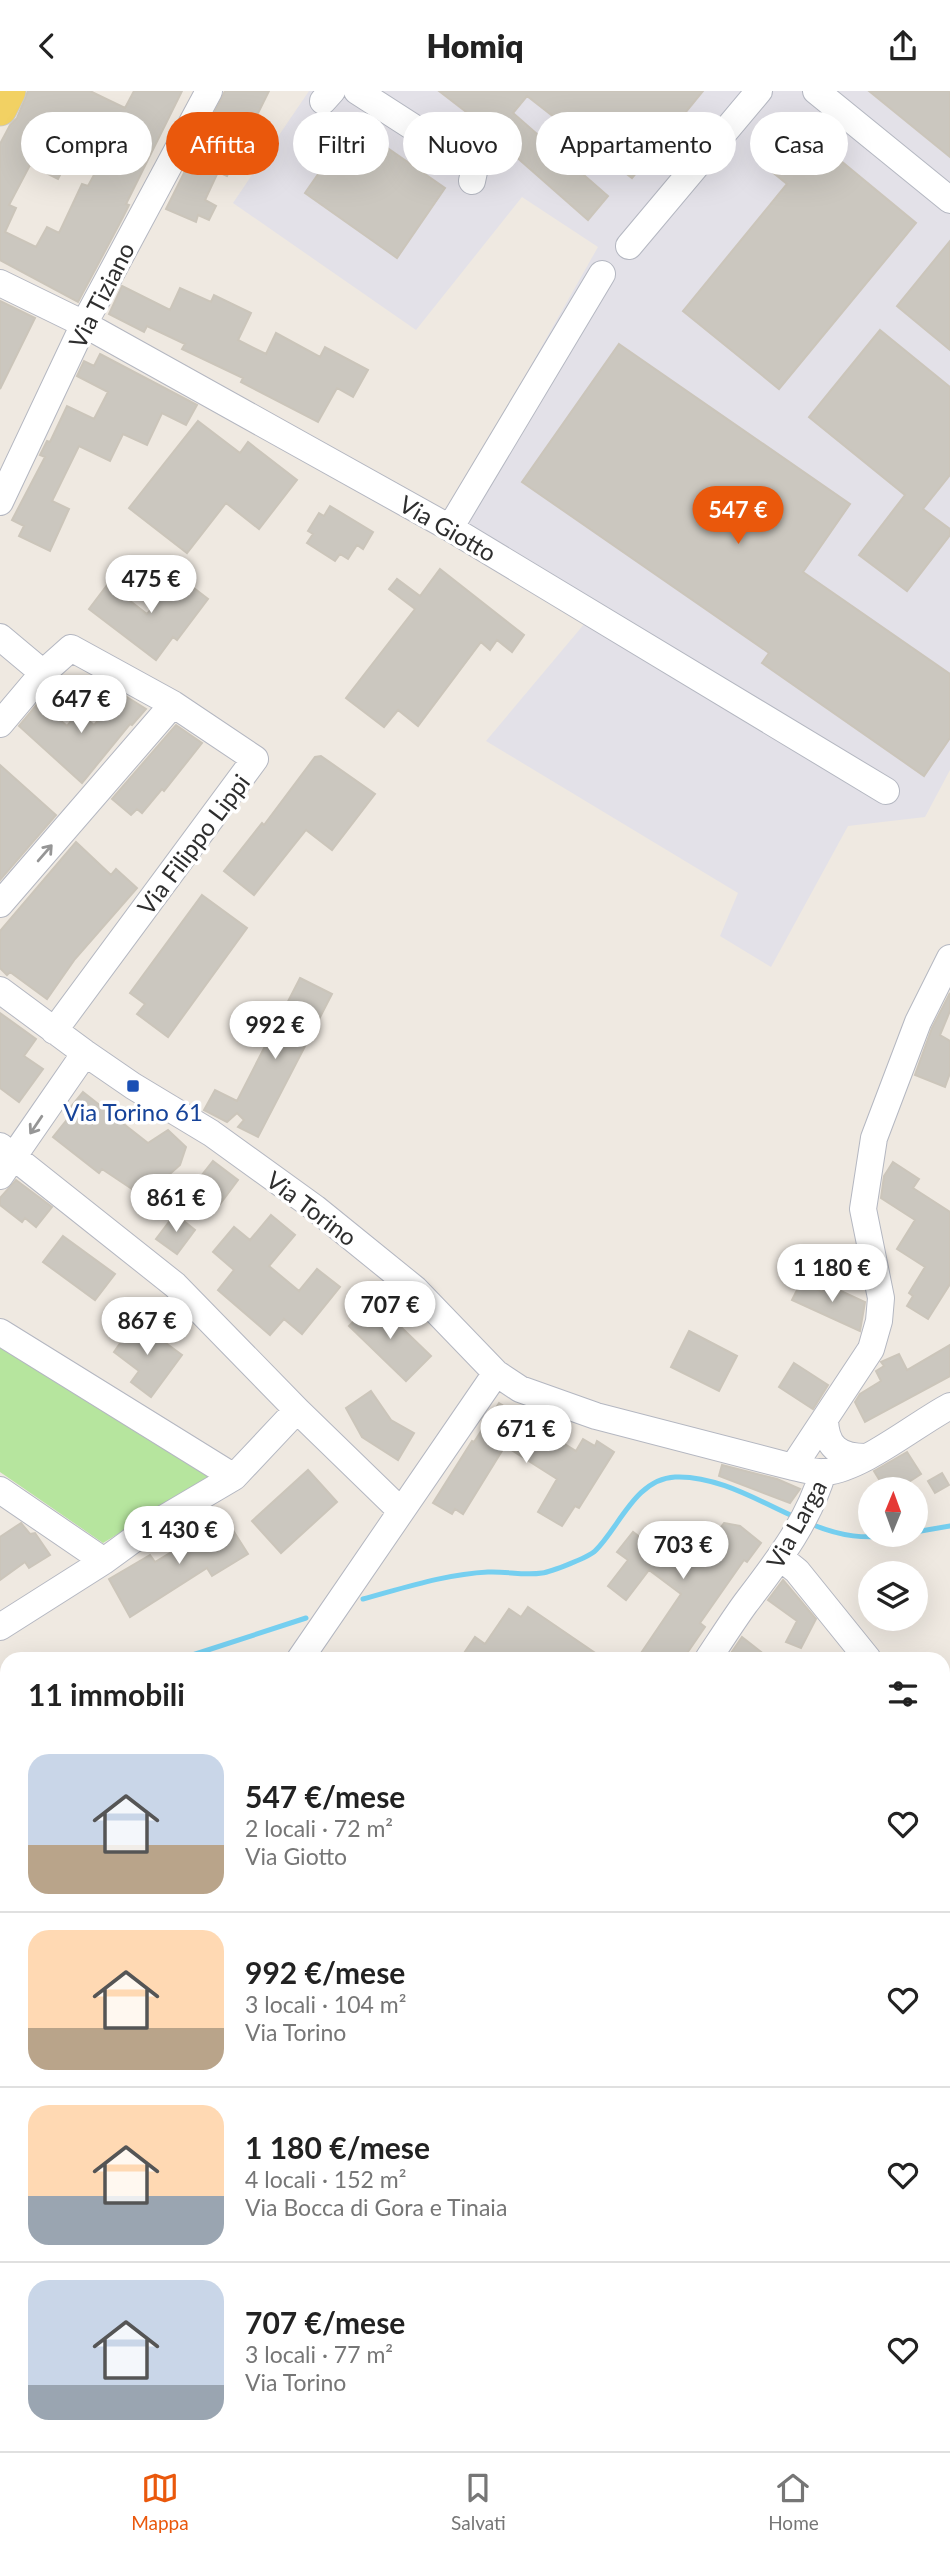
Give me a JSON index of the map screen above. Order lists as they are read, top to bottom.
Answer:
{
  "streets": {
    "street": [
      "Via Tiziano",
      "Via Giotto",
      "Via Filippo Lippi",
      "Via Torino",
      "Via Larga"
    ]
  },
  "crossings": [
    ["Via Tiziano", "Via Giotto"],
    ["Via Filippo Lippi", "Via Torino"],
    ["Via Torino", "Via Larga"]
  ],
  "places": {
    "transit": ["Via Torino 61"]
  },
  "north": "top",
  "page": {
    "header": "Homiq",
    "chip": [
      "Compra",
      "Affitta",
      "Filtri",
      "Nuovo",
      "Appartamento",
      "Casa"
    ],
    "price": [
      "547 €",
      "475 €",
      "647 €",
      "992 €",
      "861 €",
      "1 180 €",
      "707 €",
      "867 €",
      "671 €",
      "1 430 €",
      "703 €"
    ],
    "heading": "11 immobili",
    "list": [
      {
        "name": "547 €/mese",
        "note": "2 locali · 72 m² · Via Giotto"
      },
      {
        "name": "992 €/mese",
        "note": "3 locali · 104 m² · Via Torino"
      },
      {
        "name": "1 180 €/mese",
        "note": "4 locali · 152 m² · Via Bocca di Gora e Tinaia"
      },
      {
        "name": "707 €/mese",
        "note": "3 locali · 77 m² · Via Torino"
      }
    ],
    "tabs": ["Mappa", "Salvati", "Home"]
  }
}
